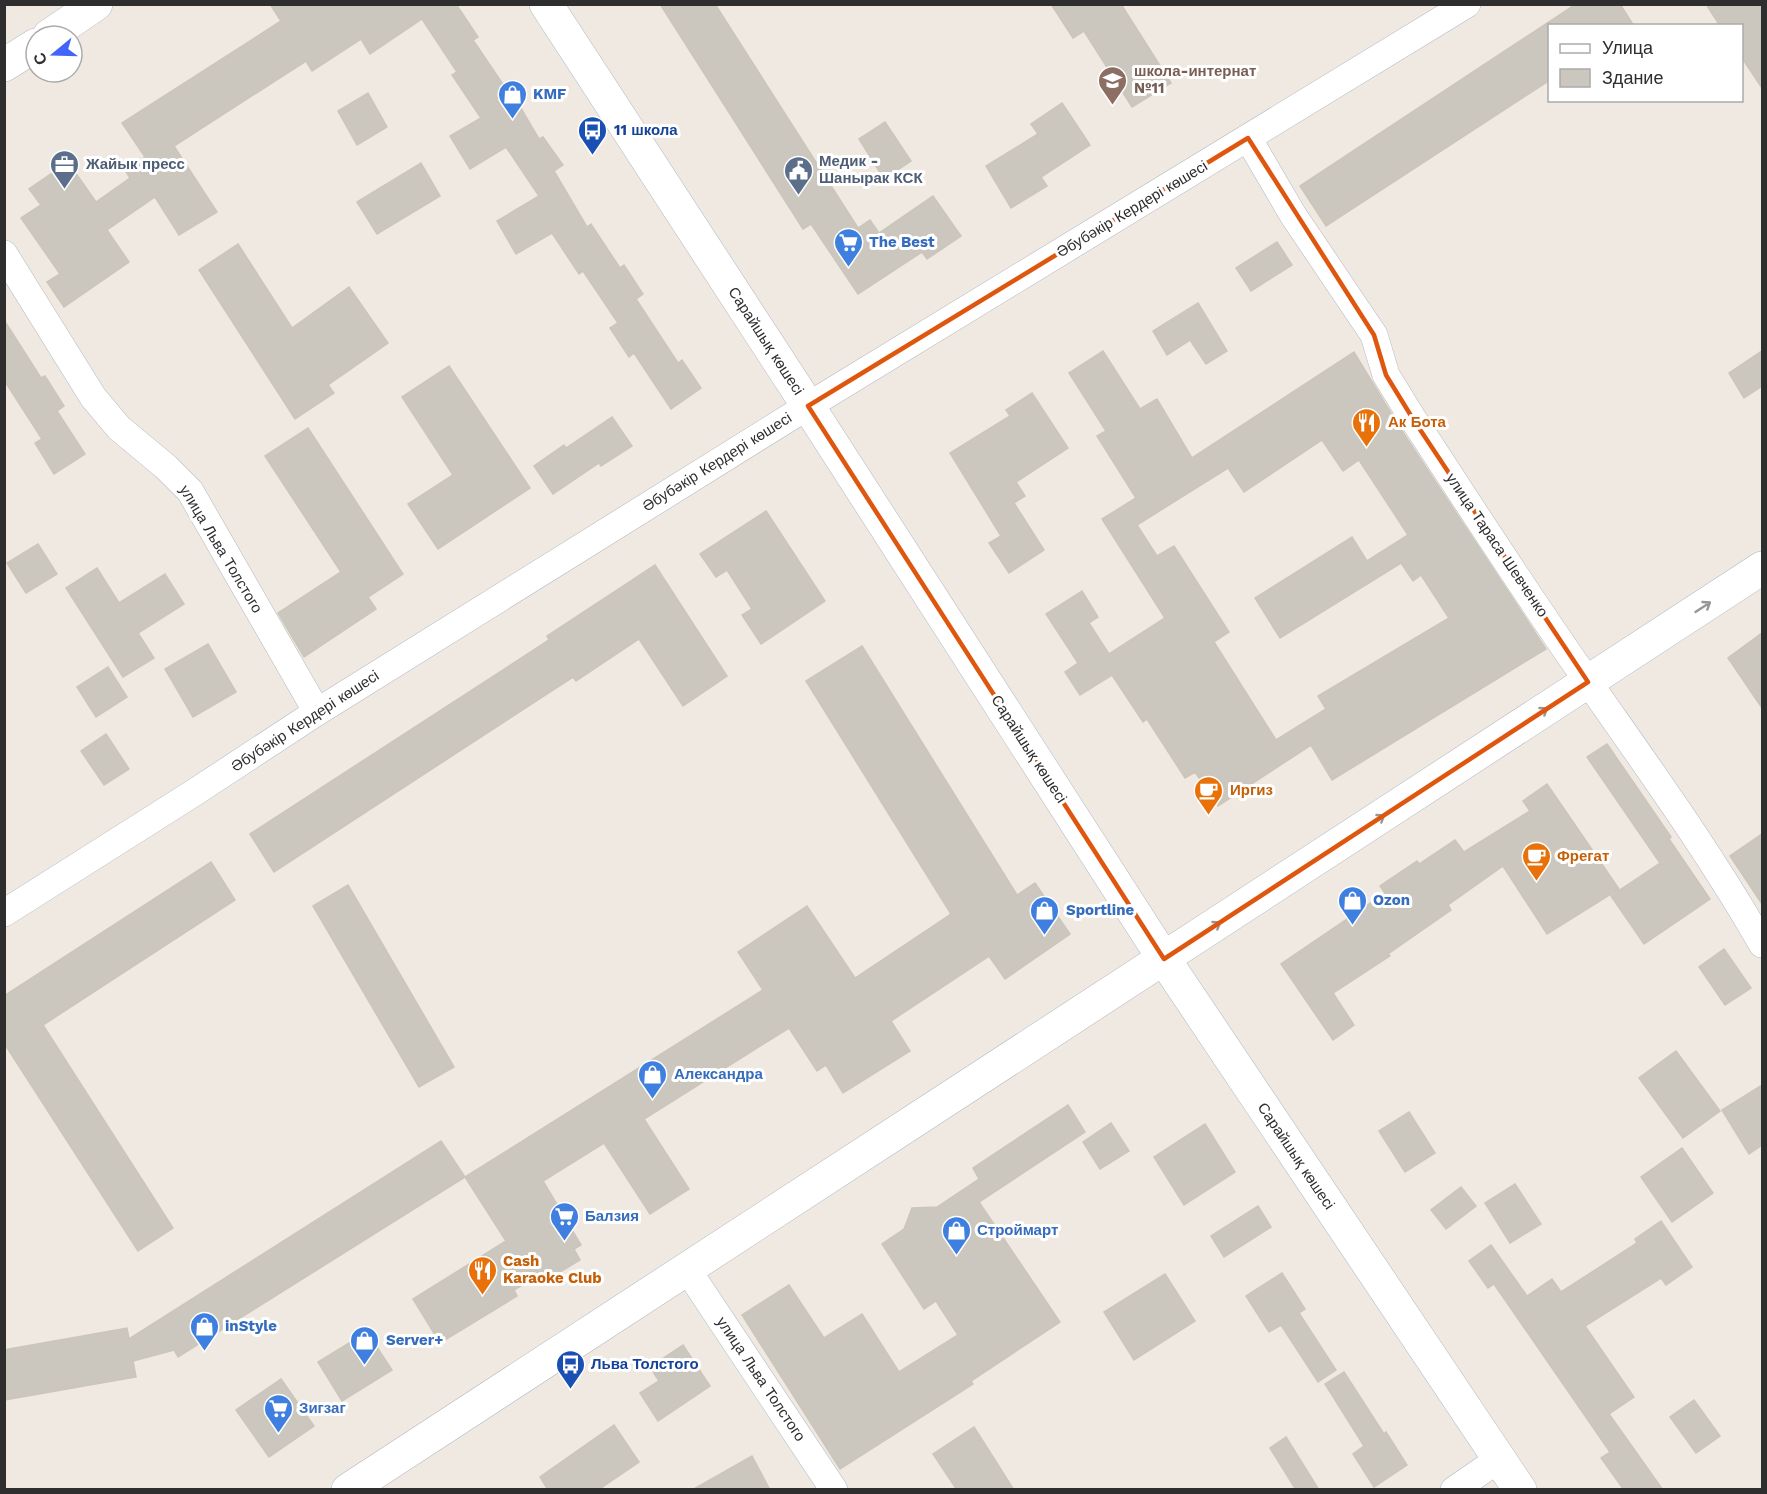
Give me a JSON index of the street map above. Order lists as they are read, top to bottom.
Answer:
{
  "streets": {
    "street": [
      "Әбубәкір Кердері көшесі",
      "Сарайшық көшесі",
      "улица Тараса Шевченко",
      "улица Льва Толстого"
    ]
  },
  "crossings": [
    ["Әбубәкір Кердері көшесі", "Сарайшық көшесі"],
    ["Әбубәкір Кердері көшесі", "улица Тараса Шевченко"],
    ["Әбубәкір Кердері көшесі", "улица Льва Толстого"]
  ],
  "places": {
    "school or university": ["школа-интернат №11"],
    "shop": [
      "KMF",
      "Ozon",
      "Sportline",
      "Александра",
      "Строймарт",
      "inStyle",
      "Server+"
    ],
    "bus stop": ["11 школа", "Льва Толстого"],
    "office": ["Жайык пресс"],
    "public building": ["Медик - Шанырак КСК"],
    "supermarket": ["The Best", "Балзия", "Зигзаг"],
    "restaurant": ["Ак Бота", "Cash Karaoke Club"],
    "cafe": ["Иргиз", "Фрегат"]
  },
  "legend": ["Улица", "Здание"],
  "north": "left"
}
